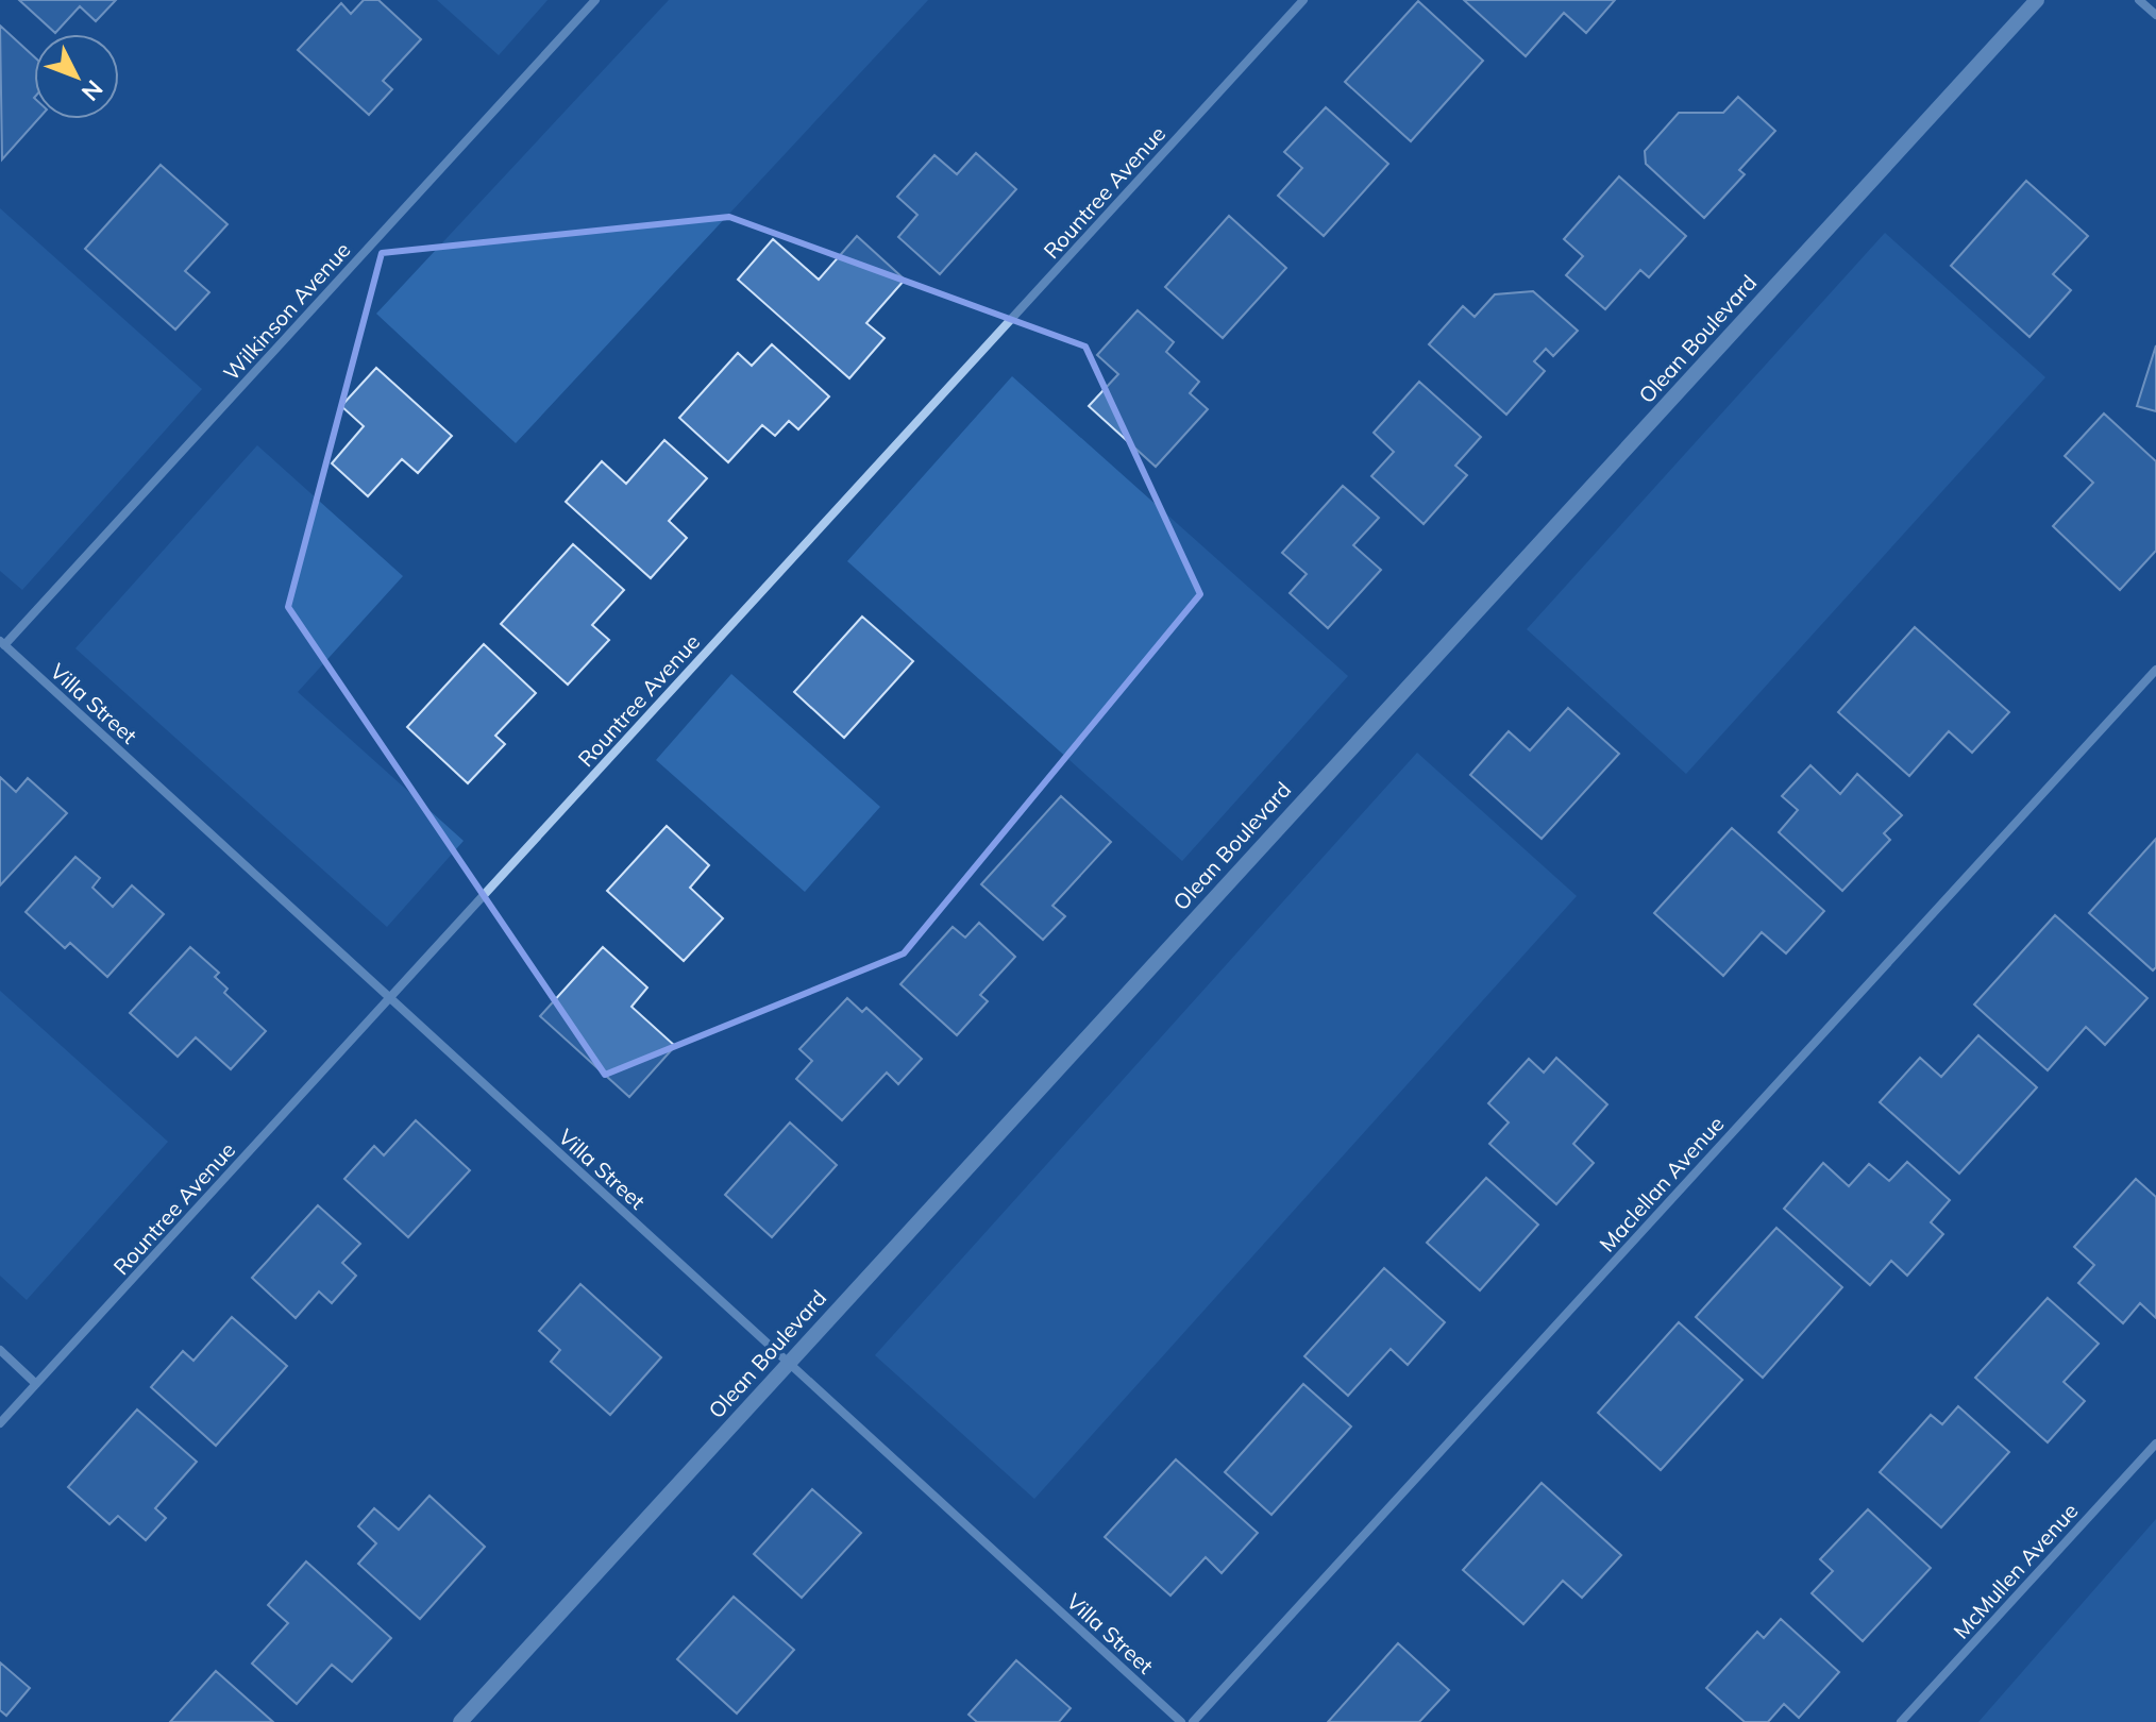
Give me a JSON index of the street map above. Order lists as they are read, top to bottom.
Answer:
{
  "streets": {
    "street": [
      "Rountree Avenue",
      "Wilkinson Avenue",
      "Olean Boulevard",
      "Villa Street",
      "Maclellan Avenue",
      "McMullen Avenue"
    ]
  },
  "crossings": [
    ["Rountree Avenue", "Villa Street"],
    ["Wilkinson Avenue", "Villa Street"],
    ["Olean Boulevard", "Villa Street"]
  ],
  "north": "bottom right"
}
